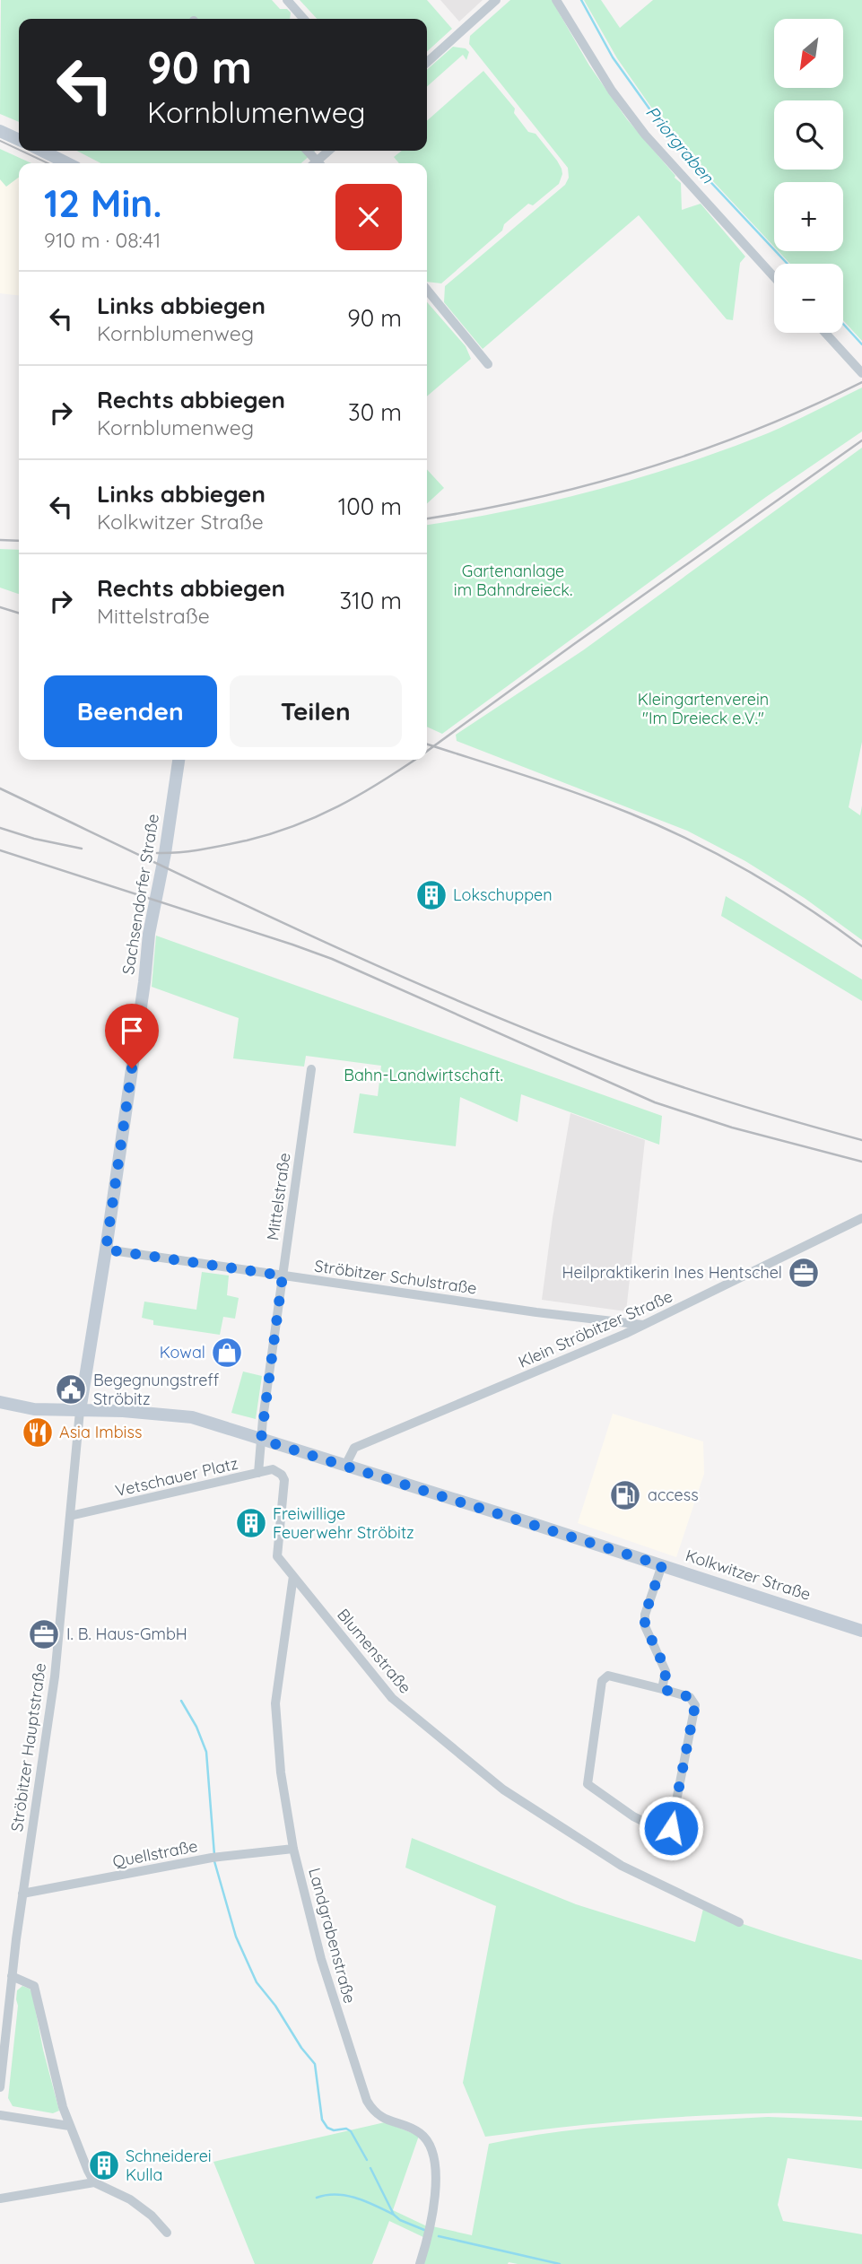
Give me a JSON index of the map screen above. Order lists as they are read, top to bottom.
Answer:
{
  "streets": {
    "main road": ["Sachsendorfer Straße", "Kolkwitzer Straße"],
    "street": [
      "Mittelstraße",
      "Ströbitzer Schulstraße",
      "Klein Ströbitzer Straße",
      "Vetschauer Platz",
      "Blumenstraße",
      "Ströbitzer Hauptstraße",
      "Quellstraße",
      "Landgrabenstraße"
    ]
  },
  "crossings": [
    ["Sachsendorfer Straße", "Ströbitzer Schulstraße"],
    ["Sachsendorfer Straße", "Kolkwitzer Straße"],
    ["Sachsendorfer Straße", "Ströbitzer Hauptstraße"],
    ["Mittelstraße", "Ströbitzer Schulstraße"],
    ["Mittelstraße", "Vetschauer Platz"],
    ["Mittelstraße", "Kolkwitzer Straße"],
    ["Ströbitzer Schulstraße", "Klein Ströbitzer Straße"],
    ["Klein Ströbitzer Straße", "Kolkwitzer Straße"],
    ["Vetschauer Platz", "Kolkwitzer Straße"],
    ["Vetschauer Platz", "Blumenstraße"],
    ["Vetschauer Platz", "Ströbitzer Hauptstraße"],
    ["Kolkwitzer Straße", "Ströbitzer Hauptstraße"],
    ["Blumenstraße", "Landgrabenstraße"],
    ["Ströbitzer Hauptstraße", "Quellstraße"],
    ["Quellstraße", "Landgrabenstraße"]
  ],
  "water": ["Priorgraben"],
  "parks": ["Gartenanlage im Bahndreieck.", "Kleingartenverein \"Im Dreieck e.V.\"", "Bahn-Landwirtschaft."],
  "places": {
    "building": ["Lokschuppen", "Freiwillige Feuerwehr Ströbitz", "Schneiderei Kulla"],
    "office": ["Heilpraktikerin Ines Hentschel", "I. B. Haus-GmbH"],
    "shop": ["Kowal"],
    "public building": ["Begegnungstreff Ströbitz"],
    "restaurant": ["Asia Imbiss"],
    "fuel station": ["access"]
  },
  "north": "bottom left",
  "page": {
    "map_buttons": ["+", "−"],
    "turn": ["90 m", "Kornblumenweg"],
    "heading": ["12 Min.", "910 m · 08:41"],
    "list": [
      {
        "name": "Links abbiegen",
        "note": "Kornblumenweg",
        "value": "90 m"
      },
      {
        "name": "Rechts abbiegen",
        "note": "Kornblumenweg",
        "value": "30 m"
      },
      {
        "name": "Links abbiegen",
        "note": "Kolkwitzer Straße",
        "value": "100 m"
      },
      {
        "name": "Rechts abbiegen",
        "note": "Mittelstraße",
        "value": "310 m"
      }
    ],
    "buttons": ["Beenden", "Teilen"]
  }
}
